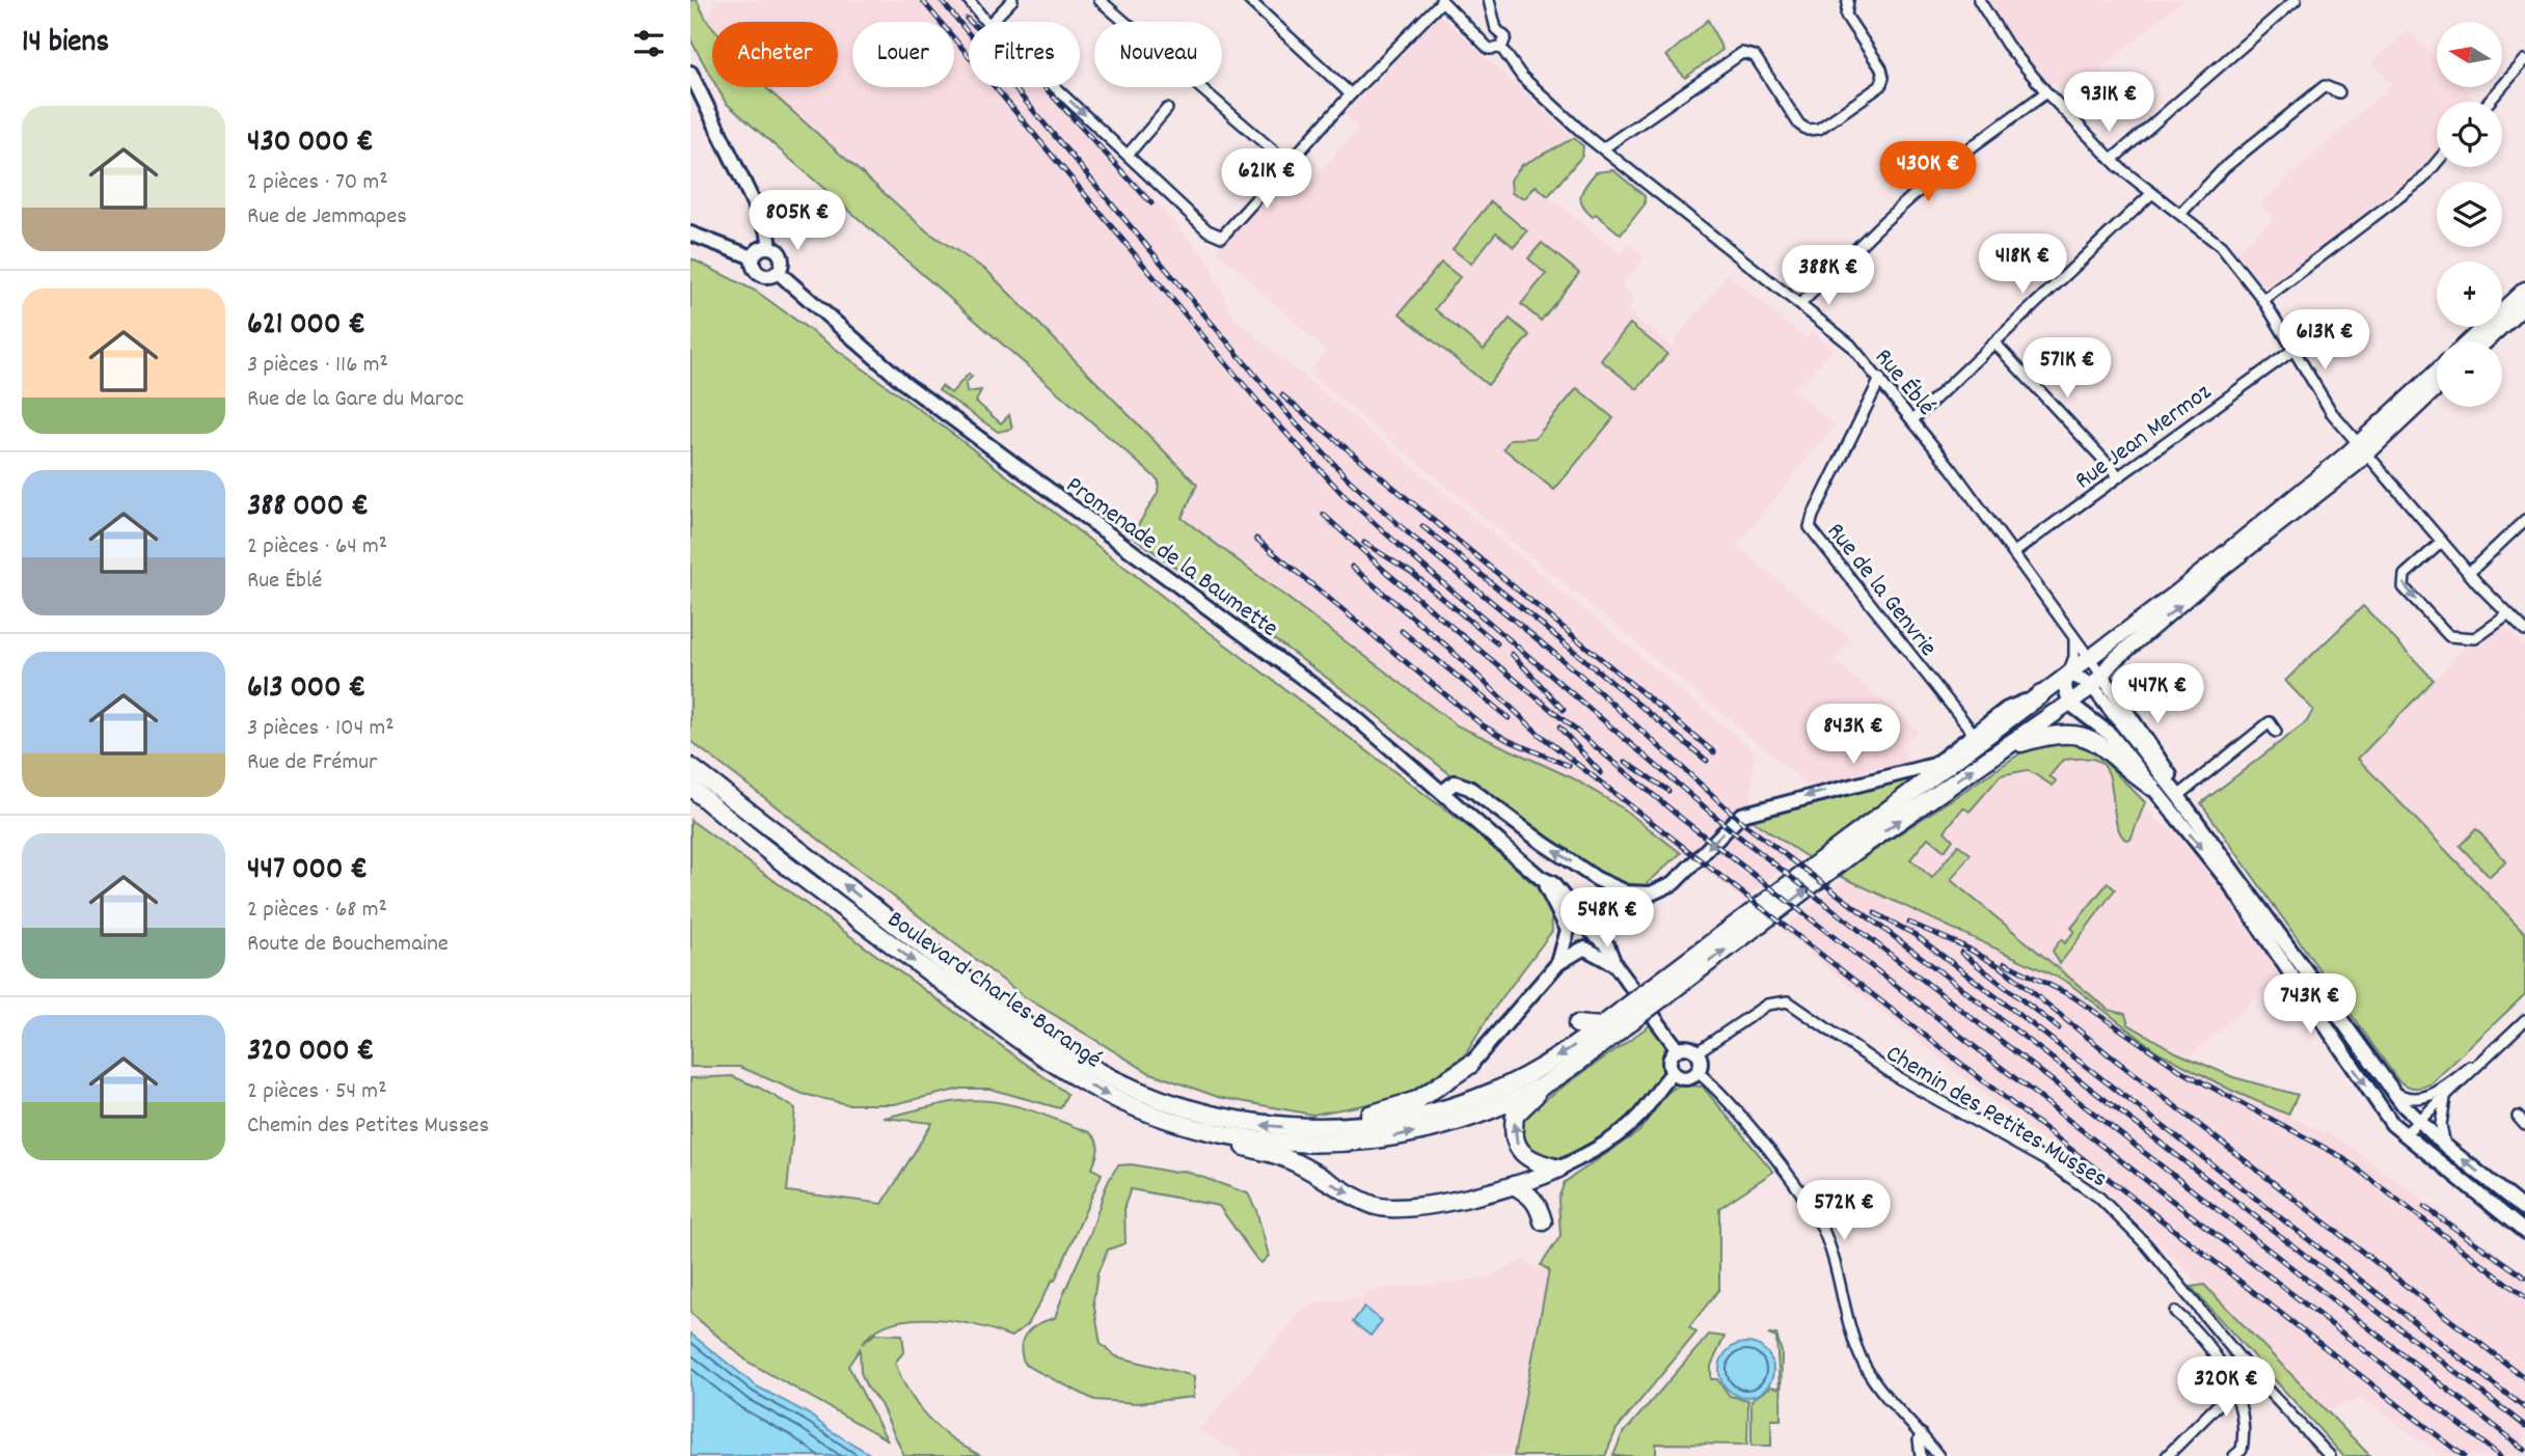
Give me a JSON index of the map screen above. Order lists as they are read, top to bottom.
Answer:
{
  "streets": {
    "highway": ["Boulevard Charles Barangé"],
    "street": [
      "Rue Éblé",
      "Rue Jean Mermoz",
      "Promenade de la Baumette",
      "Rue de la Genvrie",
      "Chemin des Petites Musses"
    ]
  },
  "crossings": [
    ["Rue Éblé", "Rue Jean Mermoz"],
    ["Rue Éblé", "Rue de la Genvrie"],
    ["Rue Éblé", "Boulevard Charles Barangé"],
    ["Promenade de la Baumette", "Boulevard Charles Barangé"],
    ["Promenade de la Baumette", "Chemin des Petites Musses"],
    ["Rue de la Genvrie", "Boulevard Charles Barangé"]
  ],
  "north": "left",
  "page": {
    "heading": "14 biens",
    "map_buttons": ["+", "−"],
    "chip": [
      "Acheter",
      "Louer",
      "Filtres",
      "Nouveau"
    ],
    "price": [
      "931K €",
      "430K €",
      "621K €",
      "805K €",
      "418K €",
      "388K €",
      "613K €",
      "571K €",
      "447K €",
      "843K €",
      "548K €",
      "743K €",
      "572K €",
      "320K €"
    ],
    "list": [
      {
        "name": "430 000 €",
        "note": "2 pièces · 70 m² · Rue de Jemmapes"
      },
      {
        "name": "621 000 €",
        "note": "3 pièces · 116 m² · Rue de la Gare du Maroc"
      },
      {
        "name": "388 000 €",
        "note": "2 pièces · 64 m² · Rue Éblé"
      },
      {
        "name": "613 000 €",
        "note": "3 pièces · 104 m² · Rue de Frémur"
      },
      {
        "name": "447 000 €",
        "note": "2 pièces · 68 m² · Route de Bouchemaine"
      },
      {
        "name": "320 000 €",
        "note": "2 pièces · 54 m² · Chemin des Petites Musses"
      }
    ]
  }
}
